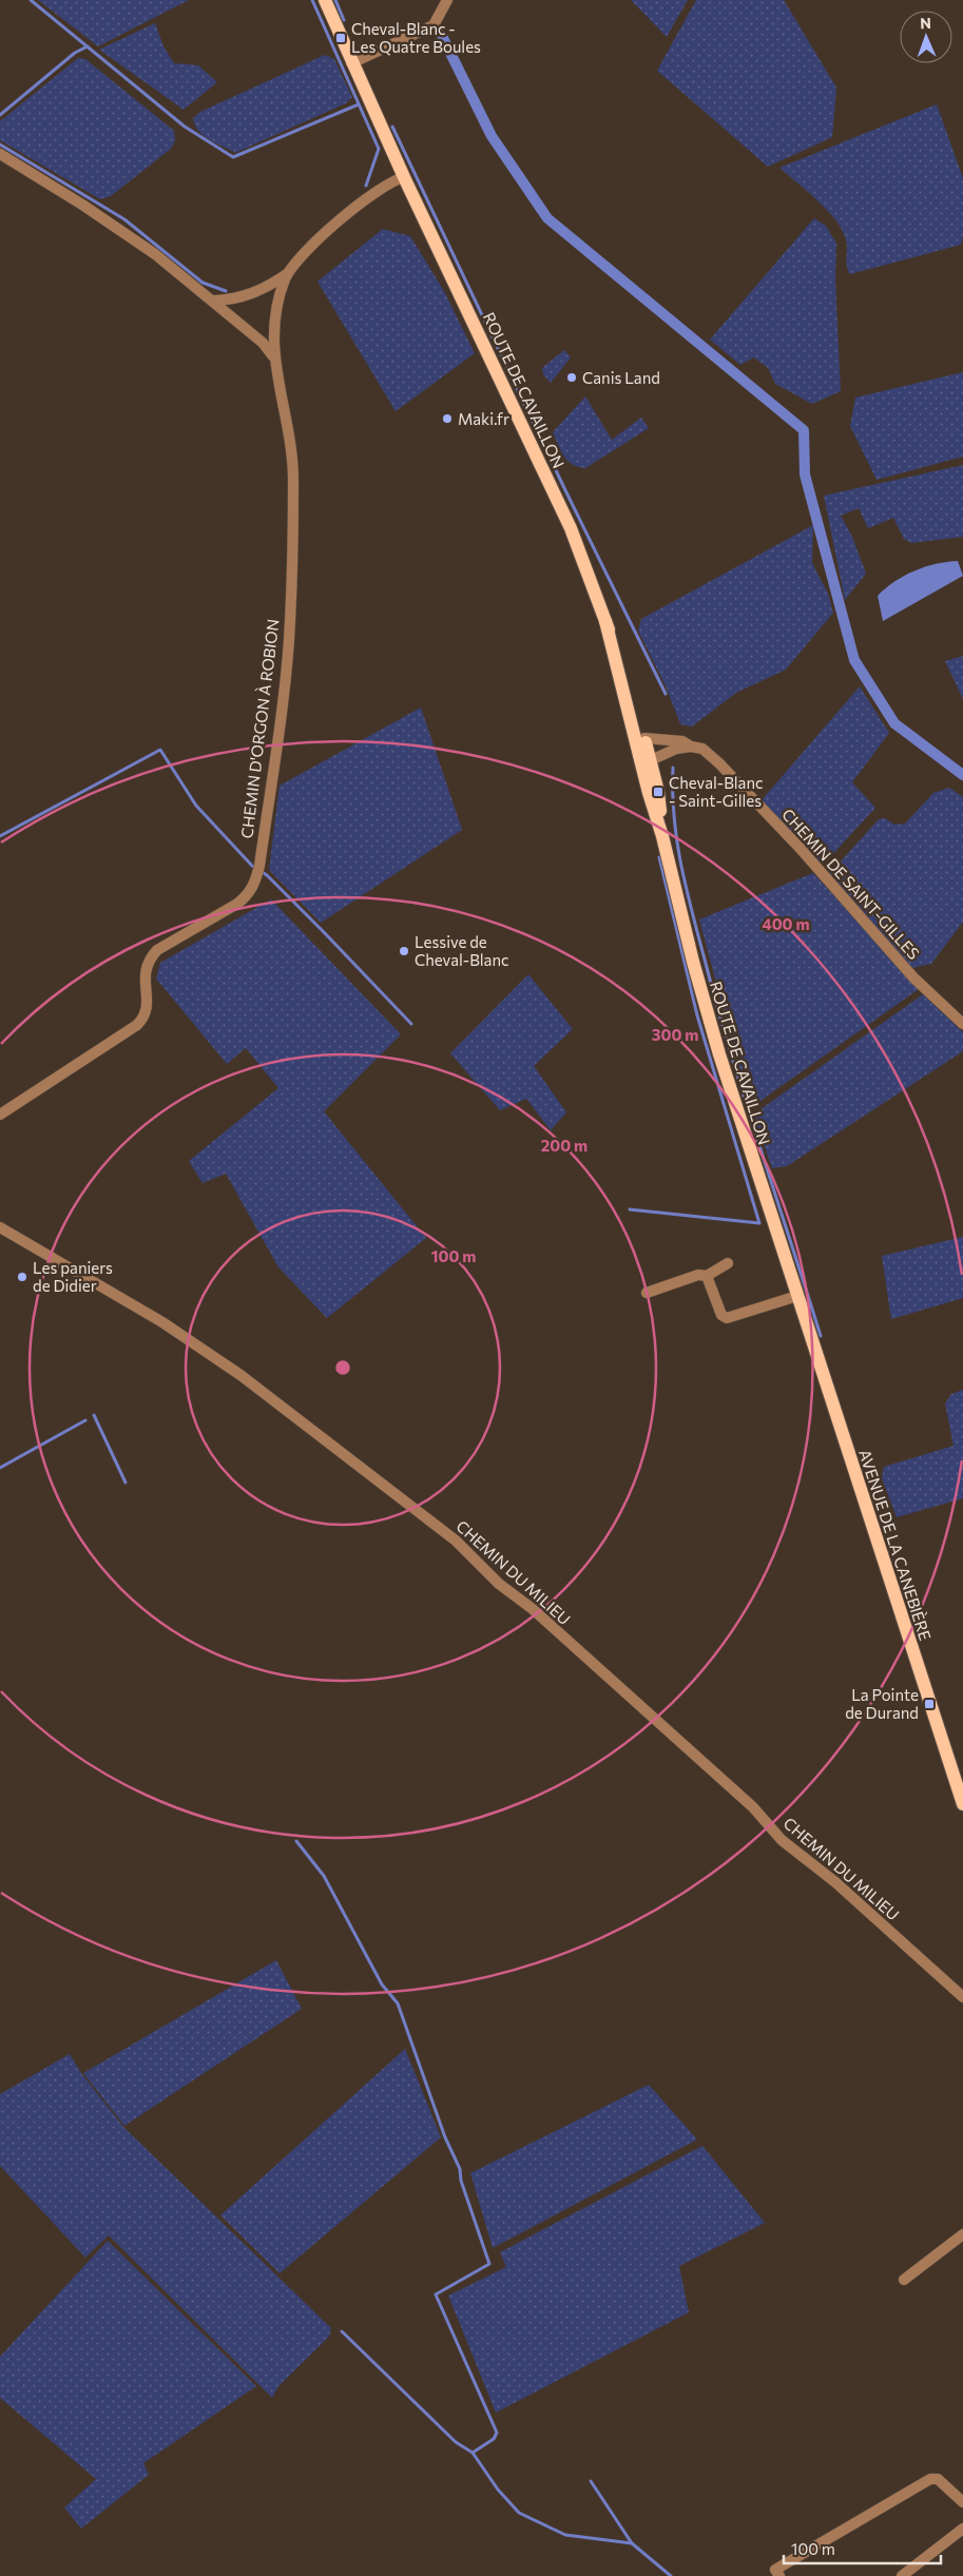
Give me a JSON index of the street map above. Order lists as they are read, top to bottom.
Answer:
{
  "streets": {
    "main road": ["ROUTE DE CAVAILLON", "AVENUE DE LA CANEBIÈRE"],
    "street": ["CHEMIN D'ORGON À ROBION", "CHEMIN DE SAINT-GILLES", "CHEMIN DU MILIEU"]
  },
  "crossings": [
    ["ROUTE DE CAVAILLON", "CHEMIN D'ORGON À ROBION"],
    ["ROUTE DE CAVAILLON", "CHEMIN DE SAINT-GILLES"],
    ["ROUTE DE CAVAILLON", "AVENUE DE LA CANEBIÈRE"]
  ],
  "places": {
    "transit": ["Cheval-Blanc - Les Quatre Boules", "Cheval-Blanc - Saint-Gilles", "La Pointe de Durand"],
    "other": [
      "Canis Land",
      "Maki.fr",
      "Lessive de Cheval-Blanc",
      "Les paniers de Didier"
    ]
  },
  "scale_bar": "100 m",
  "north": "top",
  "rings": [
    "400 m",
    "300 m",
    "200 m",
    "100 m"
  ]
}
